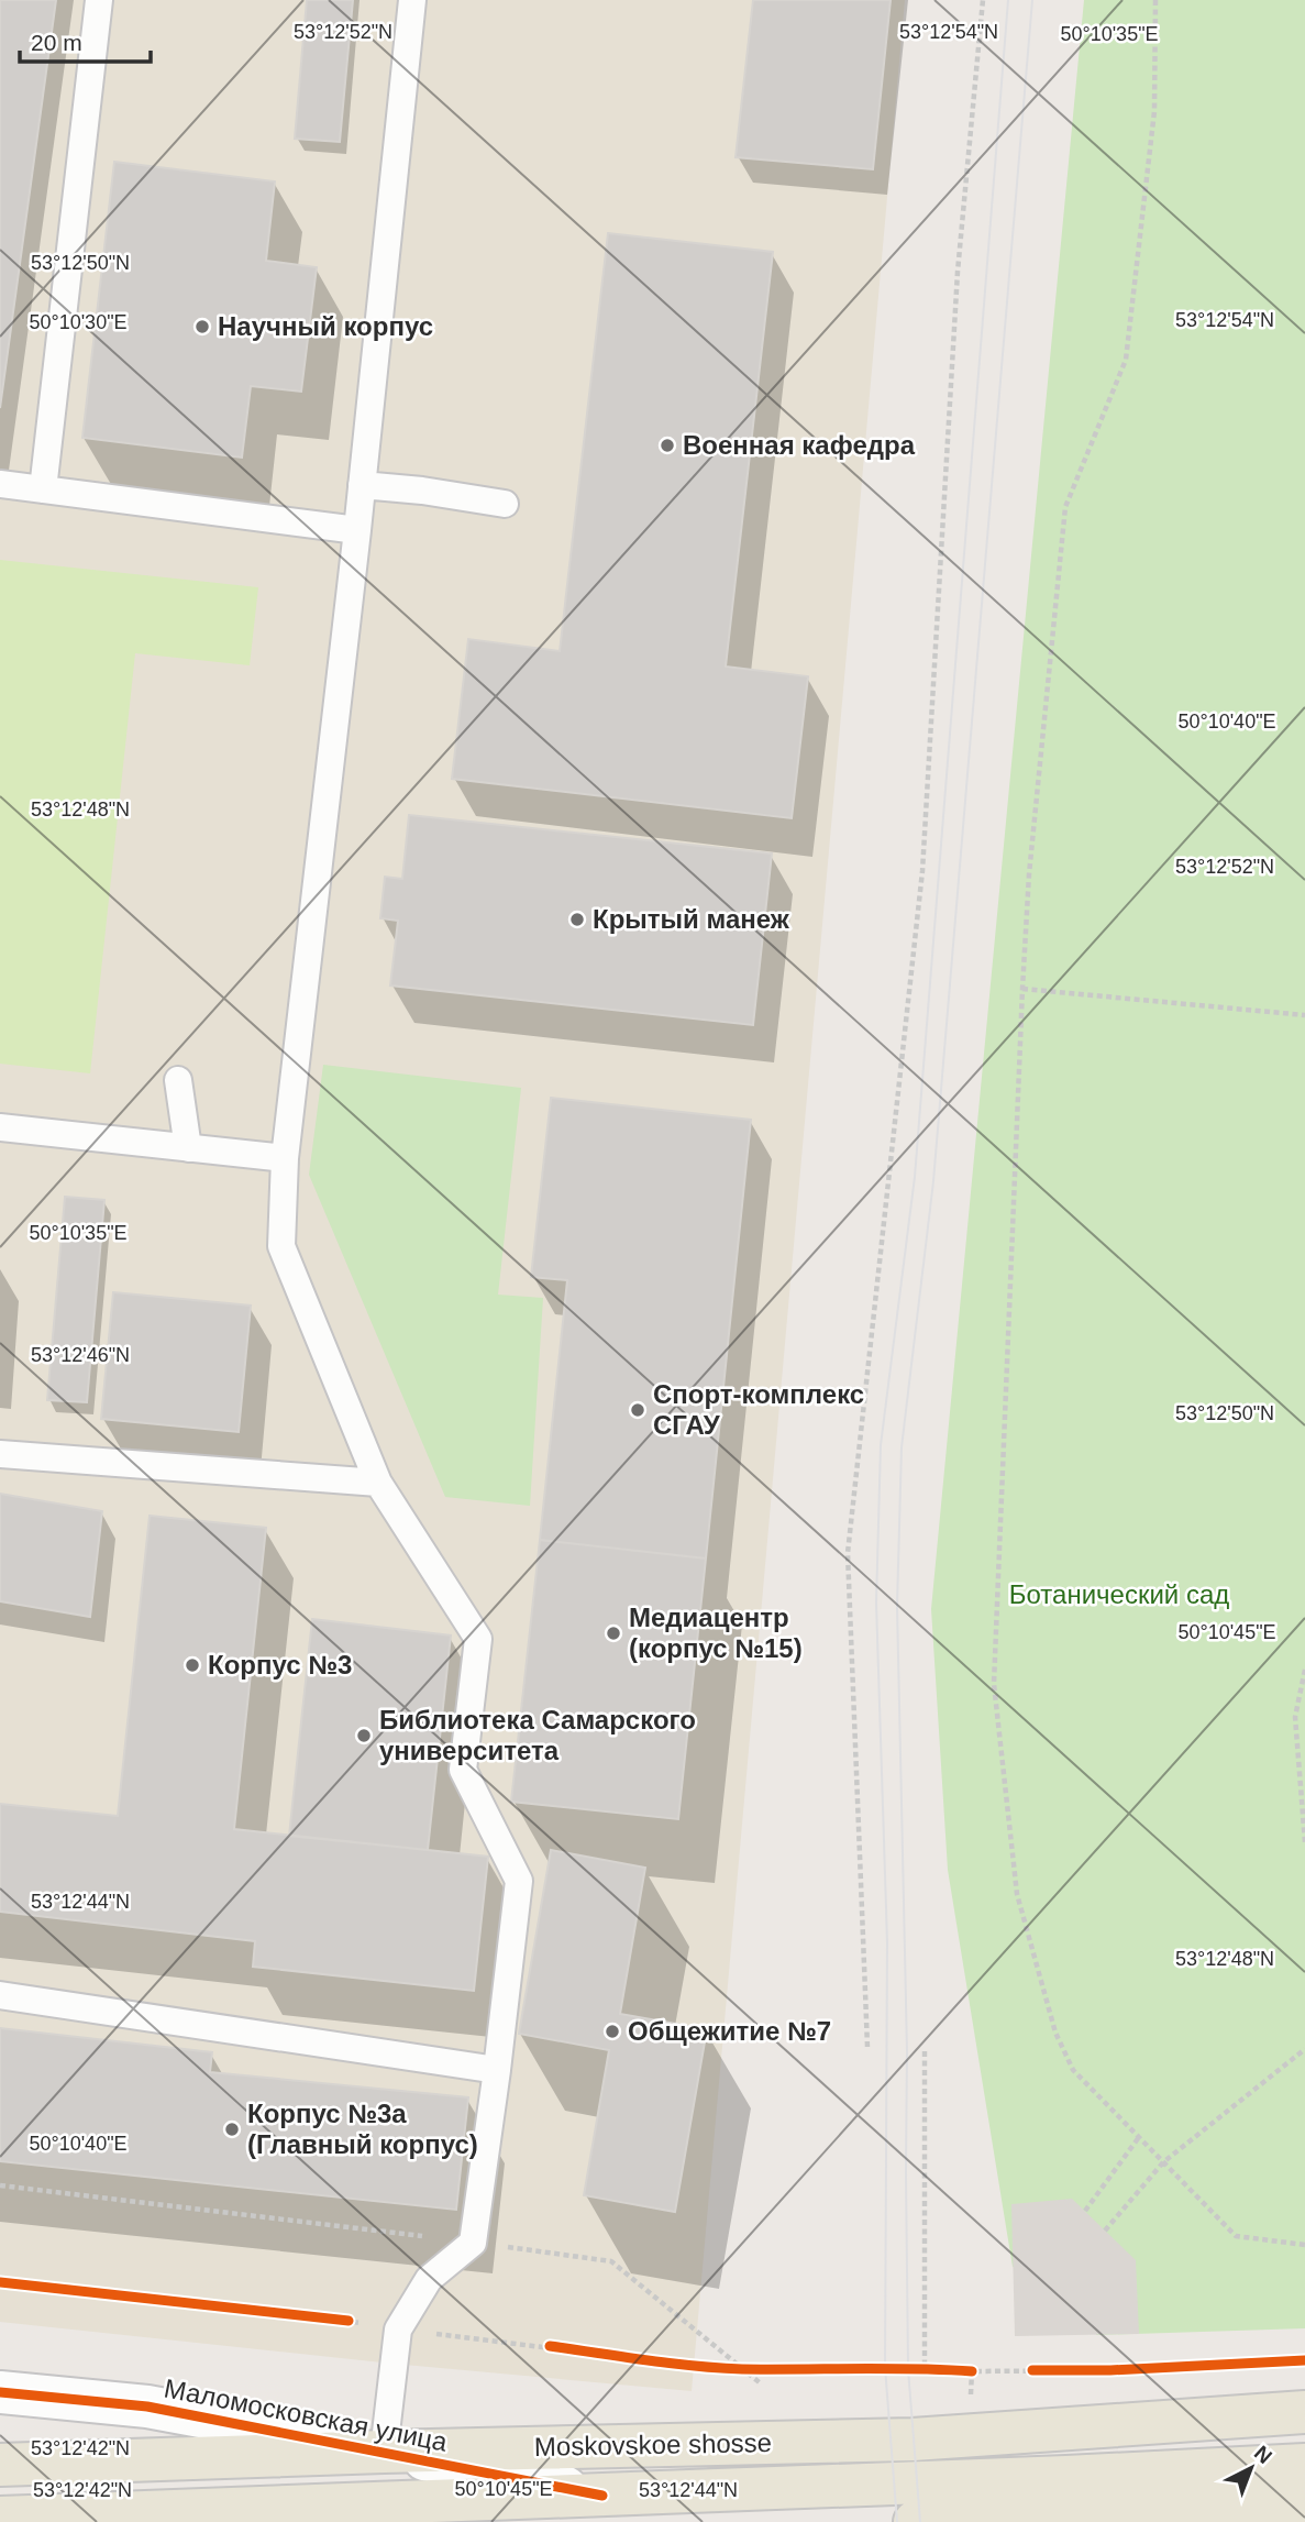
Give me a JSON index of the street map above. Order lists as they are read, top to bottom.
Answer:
{
  "streets": {
    "main road": ["Moskovskoe shosse"],
    "street": ["Маломосковская улица"]
  },
  "crossings": [
    ["Маломосковская улица", "Moskovskoe shosse"]
  ],
  "parks": ["Ботанический сад"],
  "places": [
    "Научный корпус",
    "Военная кафедра",
    "Крытый манеж",
    "Спорт-комплекс СГАУ",
    "Медиацентр (корпус №15)",
    "Корпус №3",
    "Библиотека Самарского университета",
    "Общежитие №7",
    "Корпус №3a (Главный корпус)"
  ],
  "scale_bar": "20 m",
  "north": "top right",
  "coordinates": [
    "53°12'54\"N",
    "53°12'52\"N",
    "50°10'35\"E",
    "53°12'50\"N",
    "50°10'30\"E",
    "50°10'40\"E",
    "53°12'48\"N",
    "53°12'46\"N",
    "50°10'45\"E",
    "53°12'44\"N",
    "53°12'42\"N"
  ]
}
